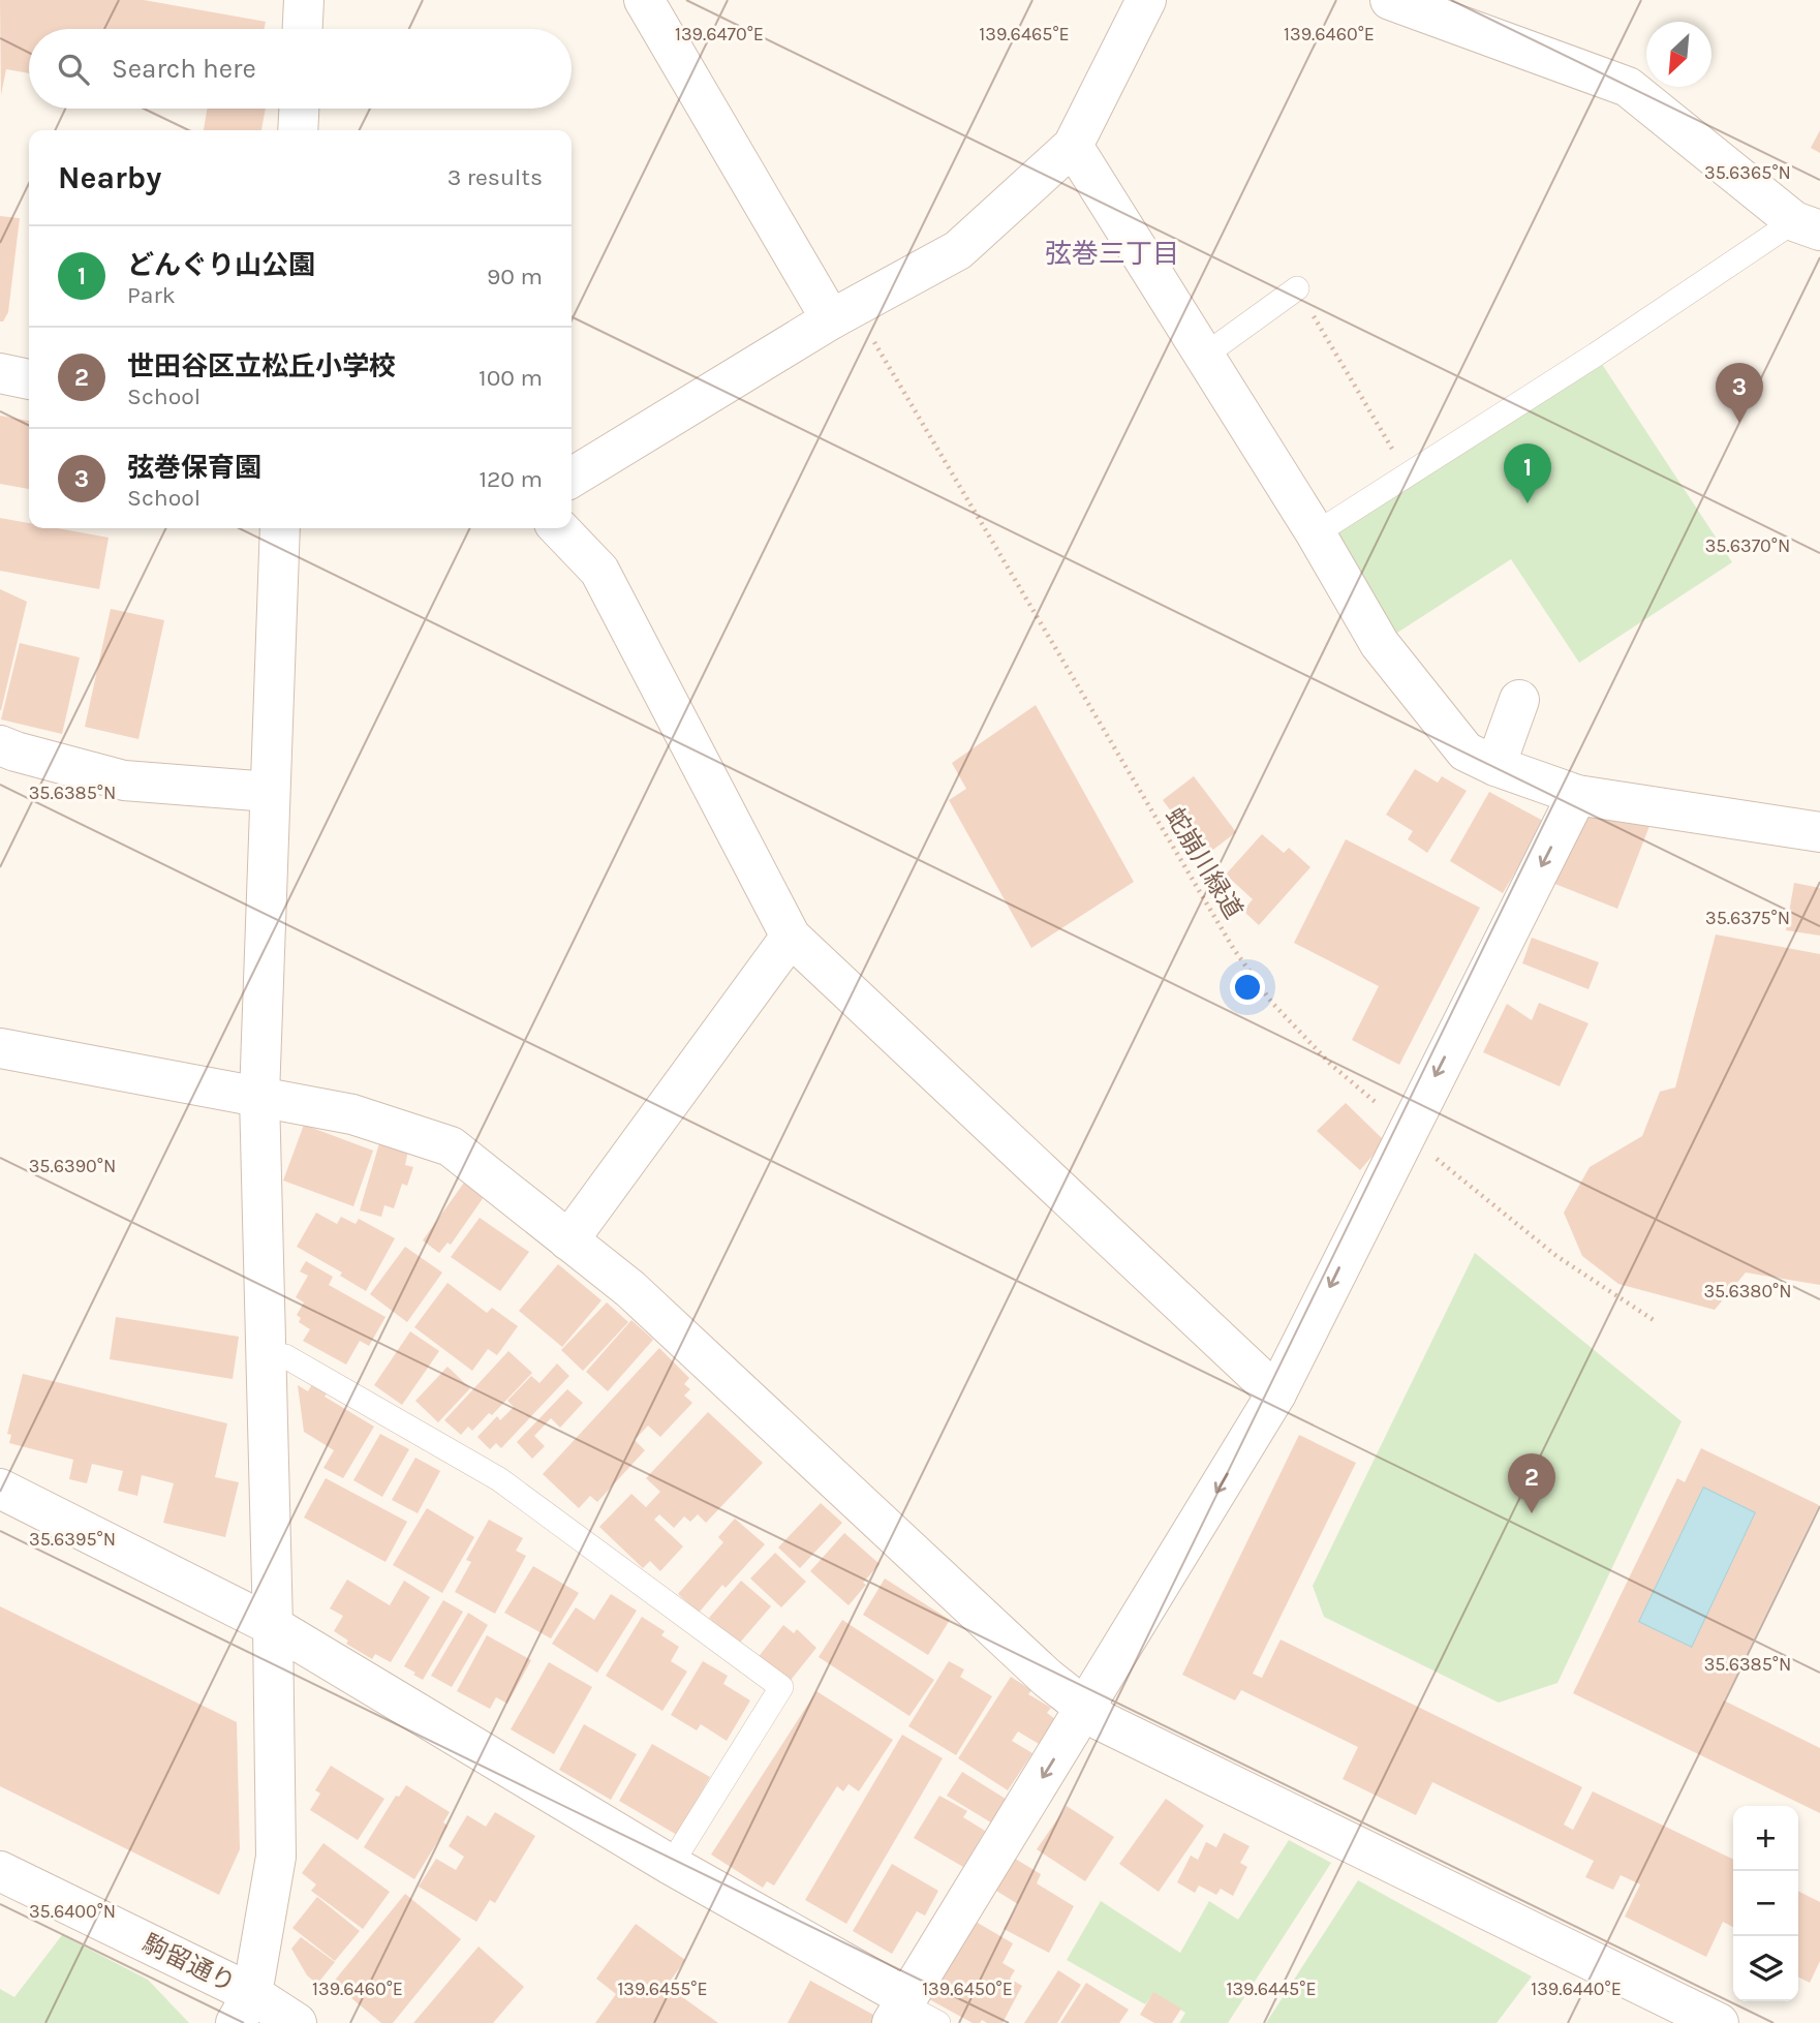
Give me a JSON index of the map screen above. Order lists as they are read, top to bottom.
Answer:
{
  "streets": {
    "street": ["駒留通り"],
    "path": ["蛇崩川緑道"]
  },
  "districts": ["弦巻三丁目"],
  "north": "bottom left",
  "page": {
    "search": "Search here",
    "heading": ["Nearby", "3 results"],
    "list": [
      {
        "mark": "1",
        "name": "どんぐり山公園",
        "note": "Park",
        "value": "90 m"
      },
      {
        "mark": "2",
        "name": "世田谷区立松丘小学校",
        "note": "School",
        "value": "100 m"
      },
      {
        "mark": "3",
        "name": "弦巻保育園",
        "note": "School",
        "value": "120 m"
      }
    ],
    "pins": ["3", "1", "2"],
    "map_buttons": ["+", "−"]
  },
  "coordinates": [
    "139.6470°E",
    "139.6465°E",
    "139.6460°E",
    "35.6365°N",
    "35.6370°N",
    "35.6385°N",
    "35.6375°N",
    "35.6390°N",
    "35.6380°N",
    "35.6395°N",
    "35.6400°N",
    "139.6455°E",
    "139.6450°E",
    "139.6445°E",
    "139.6440°E"
  ]
}
